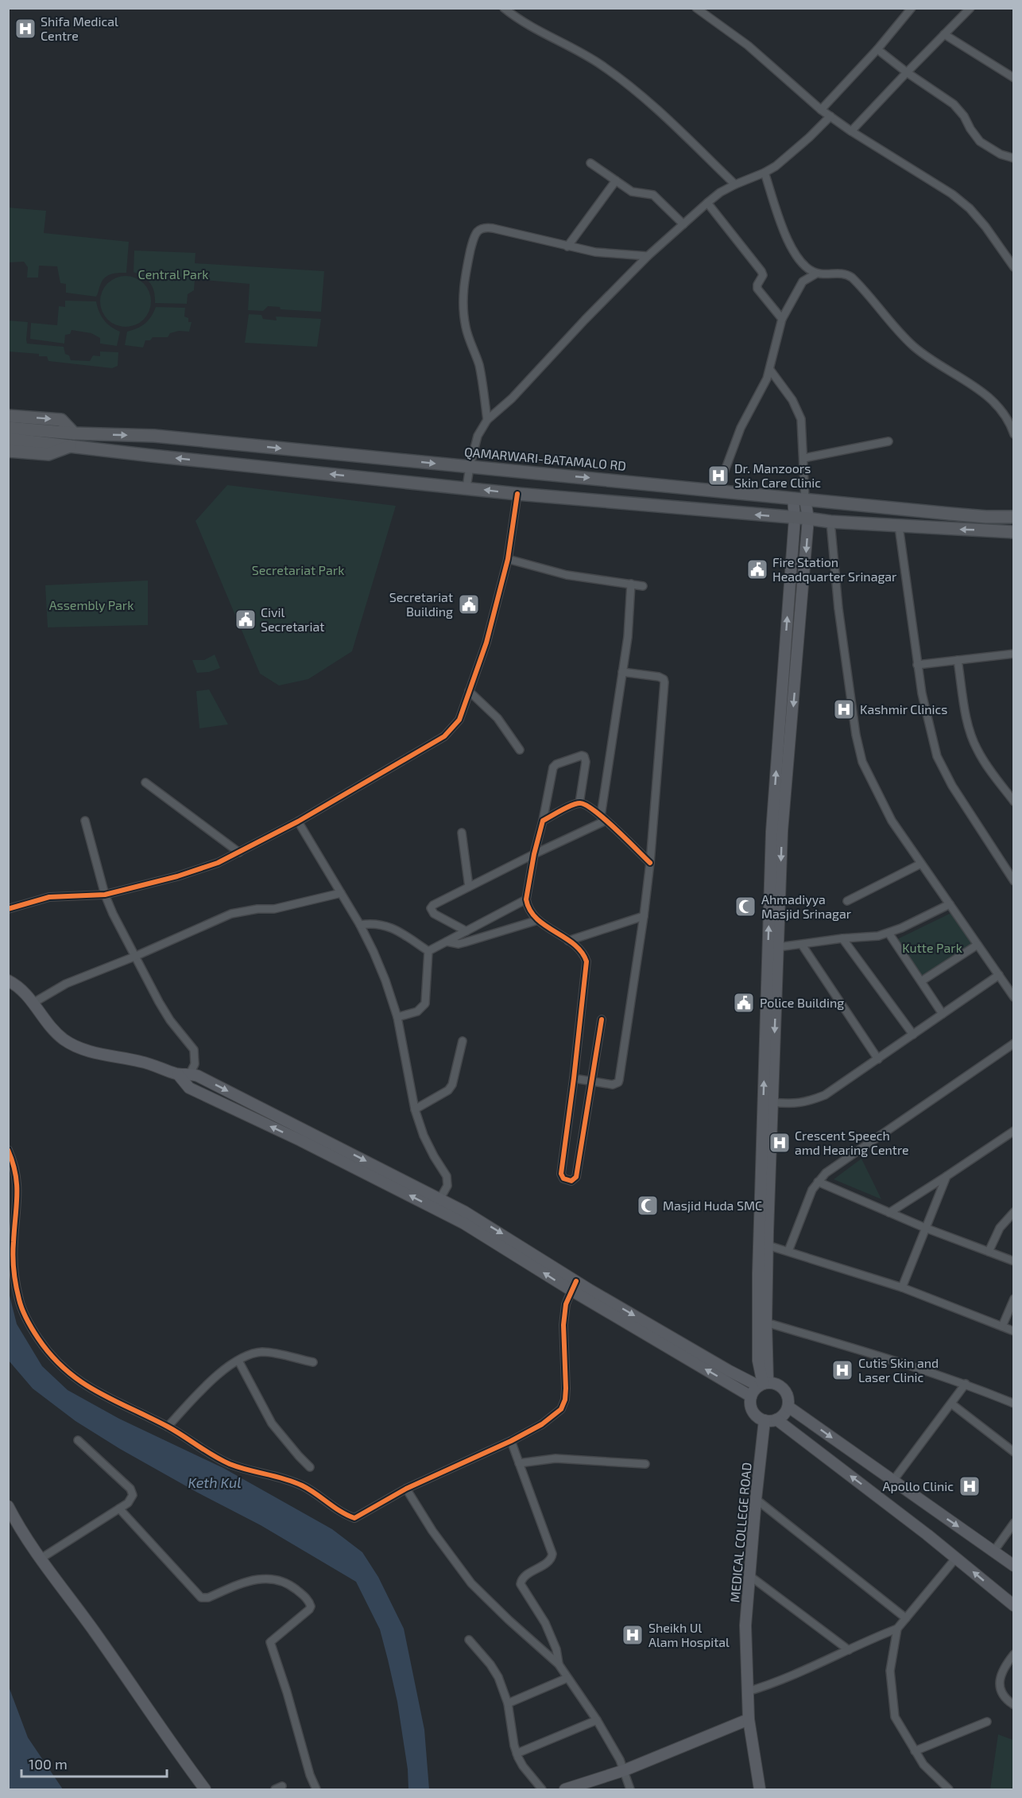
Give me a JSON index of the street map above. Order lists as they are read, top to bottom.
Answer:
{
  "streets": {
    "main road": ["QAMARWARI-BATAMALO RD", "MEDICAL COLLEGE ROAD"]
  },
  "water": ["Keth Kul"],
  "parks": [
    "Central Park",
    "Secretariat Park",
    "Assembly Park",
    "Kutte Park"
  ],
  "places": {
    "hospital": [
      "Shifa Medical Centre",
      "Dr. Manzoors Skin Care Clinic",
      "Kashmir Clinics",
      "Crescent Speech amd Hearing Centre",
      "Cutis Skin and Laser Clinic",
      "Apollo Clinic",
      "Sheikh Ul Alam Hospital"
    ],
    "public building": [
      "Fire Station Headquarter Srinagar",
      "Secretariat Building",
      "Civil Secretariat",
      "Police Building"
    ],
    "mosque": ["Ahmadiyya Masjid Srinagar", "Masjid Huda SMC"]
  },
  "scale_bar": "100 m"
}
